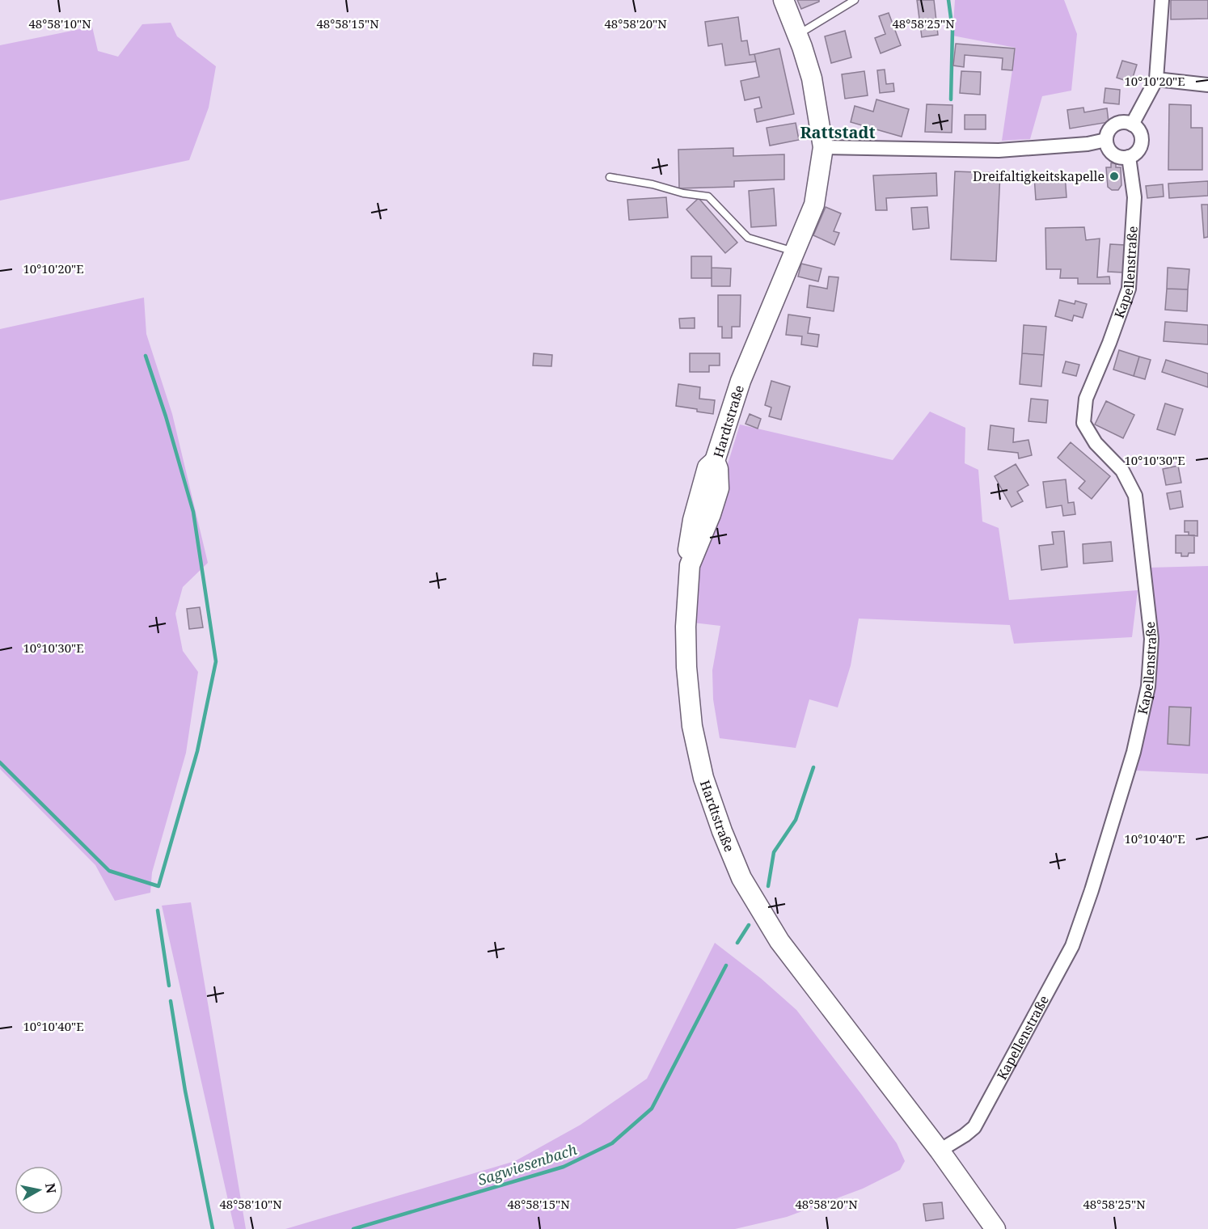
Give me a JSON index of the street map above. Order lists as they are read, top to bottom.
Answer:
{
  "streets": {
    "street": ["Kapellenstraße", "Hardtstraße"]
  },
  "crossings": [
    ["Kapellenstraße", "Hardtstraße"]
  ],
  "districts": ["Rattstadt"],
  "water": ["Sagwiesenbach"],
  "places": ["Dreifaltigkeitskapelle"],
  "north": "right",
  "coordinates": [
    "48°58'10\"N",
    "48°58'15\"N",
    "48°58'20\"N",
    "48°58'25\"N",
    "10°10'20\"E",
    "10°10'30\"E",
    "10°10'40\"E"
  ]
}
